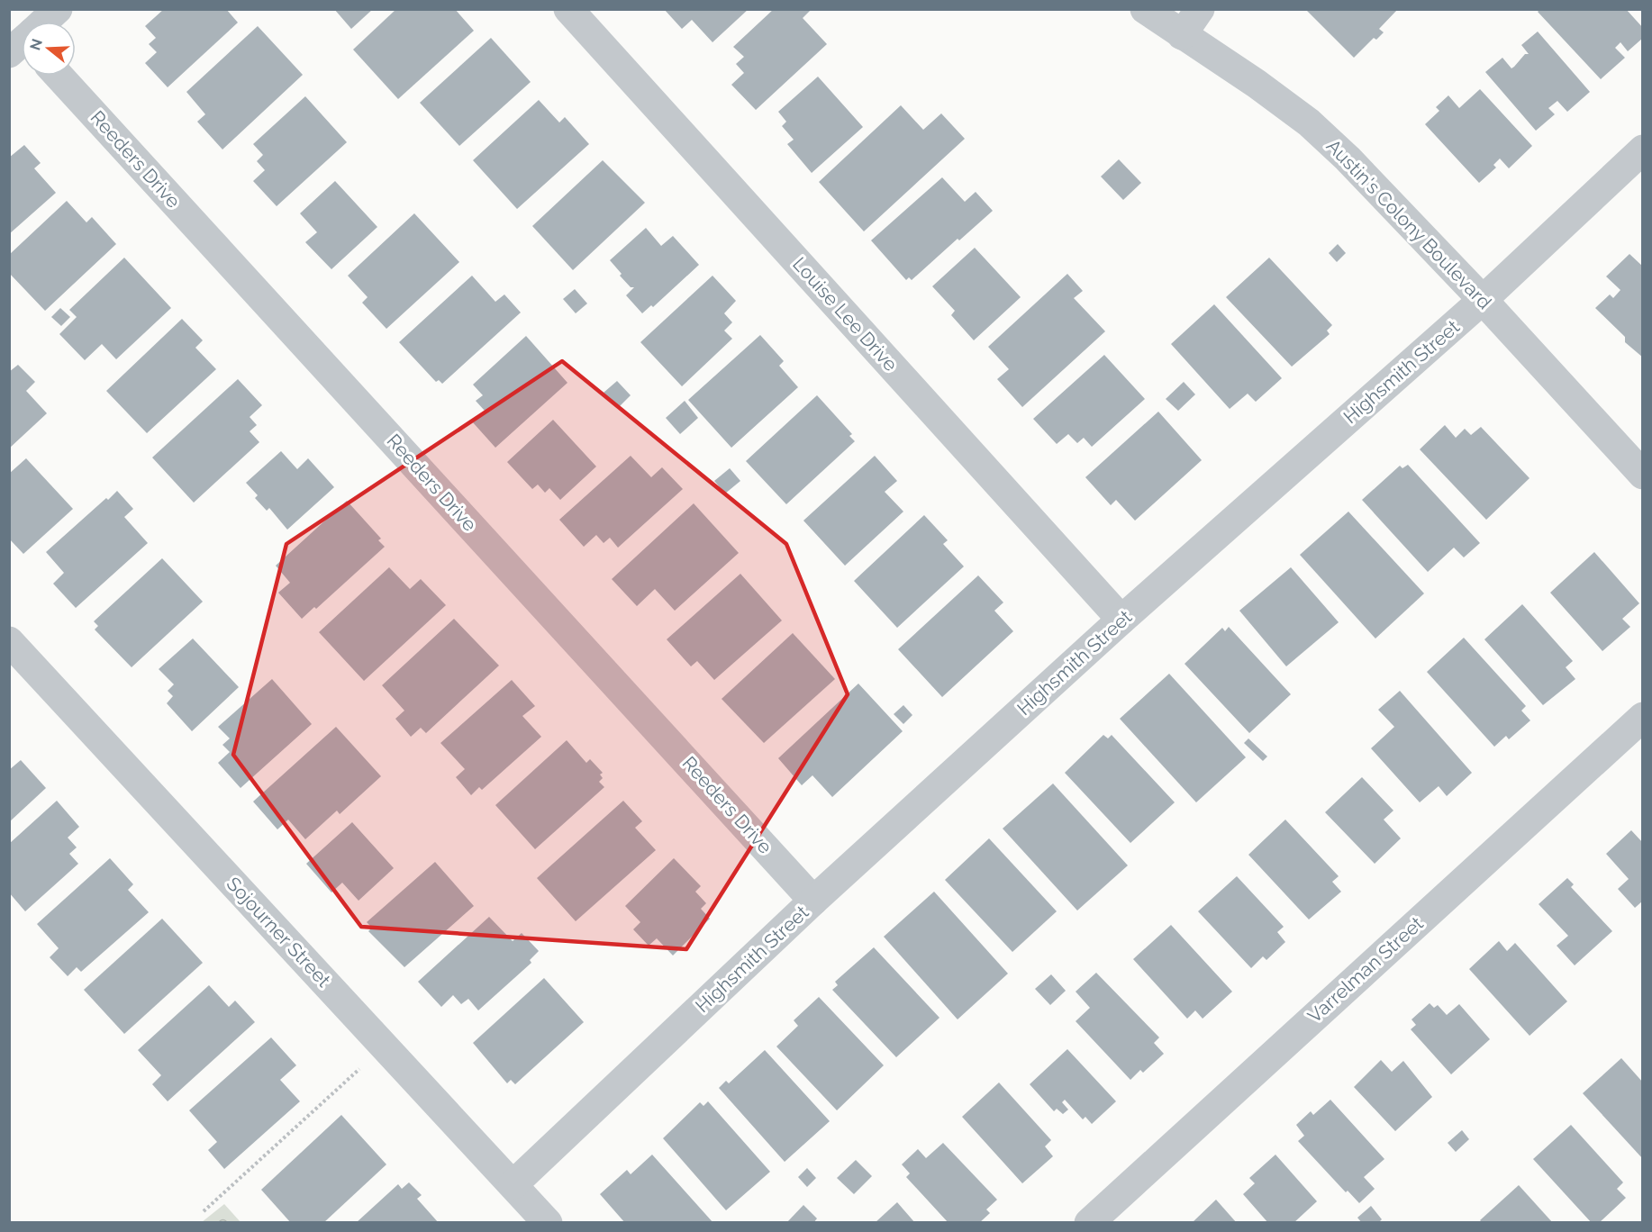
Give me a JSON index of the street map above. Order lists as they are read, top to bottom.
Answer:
{
  "streets": {
    "street": [
      "Reeders Drive",
      "Austin's Colony Boulevard",
      "Louise Lee Drive",
      "Highsmith Street",
      "Sojourner Street",
      "Varrelman Street"
    ]
  },
  "crossings": [
    ["Reeders Drive", "Highsmith Street"],
    ["Austin's Colony Boulevard", "Highsmith Street"],
    ["Louise Lee Drive", "Highsmith Street"],
    ["Highsmith Street", "Sojourner Street"]
  ],
  "north": "left"
}
